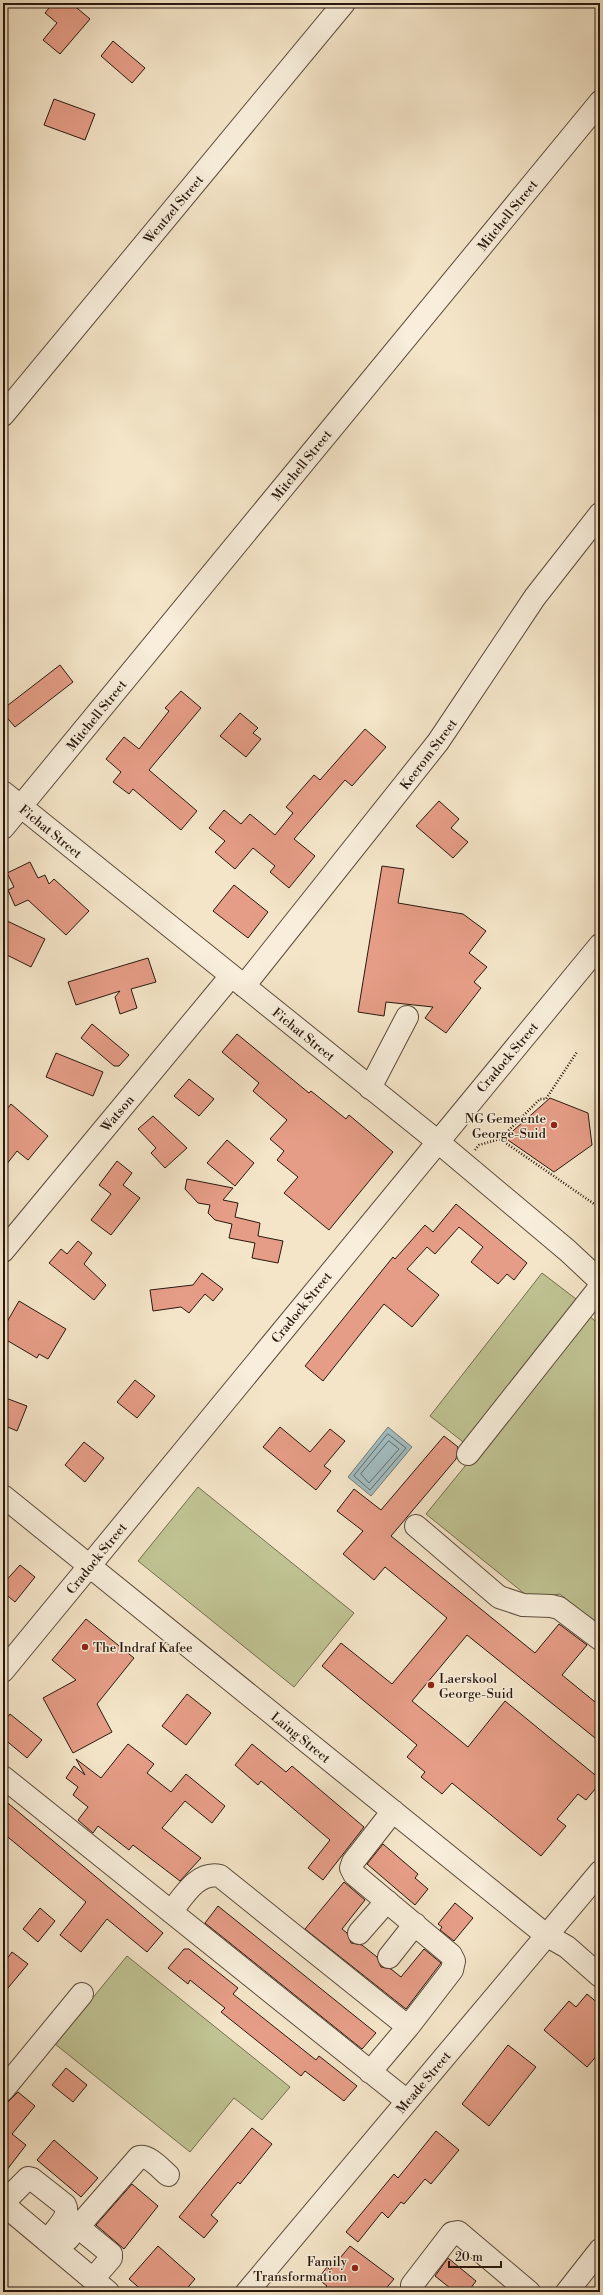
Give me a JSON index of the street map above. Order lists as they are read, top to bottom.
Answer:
{
  "streets": {
    "street": [
      "Wentzel Street",
      "Mitchell Street",
      "Keerom Street",
      "Fichat Street",
      "Cradock Street",
      "Watson",
      "Laing Street",
      "Meade Street"
    ]
  },
  "crossings": [
    ["Mitchell Street", "Fichat Street"],
    ["Keerom Street", "Fichat Street"],
    ["Keerom Street", "Watson"],
    ["Fichat Street", "Cradock Street"],
    ["Fichat Street", "Watson"],
    ["Cradock Street", "Laing Street"],
    ["Laing Street", "Meade Street"]
  ],
  "places": [
    "NG Gemeente George-Suid",
    "The Indraf Kafee",
    "Laerskool George-Suid",
    "Family Transformation"
  ],
  "scale_bar": "20 m"
}
